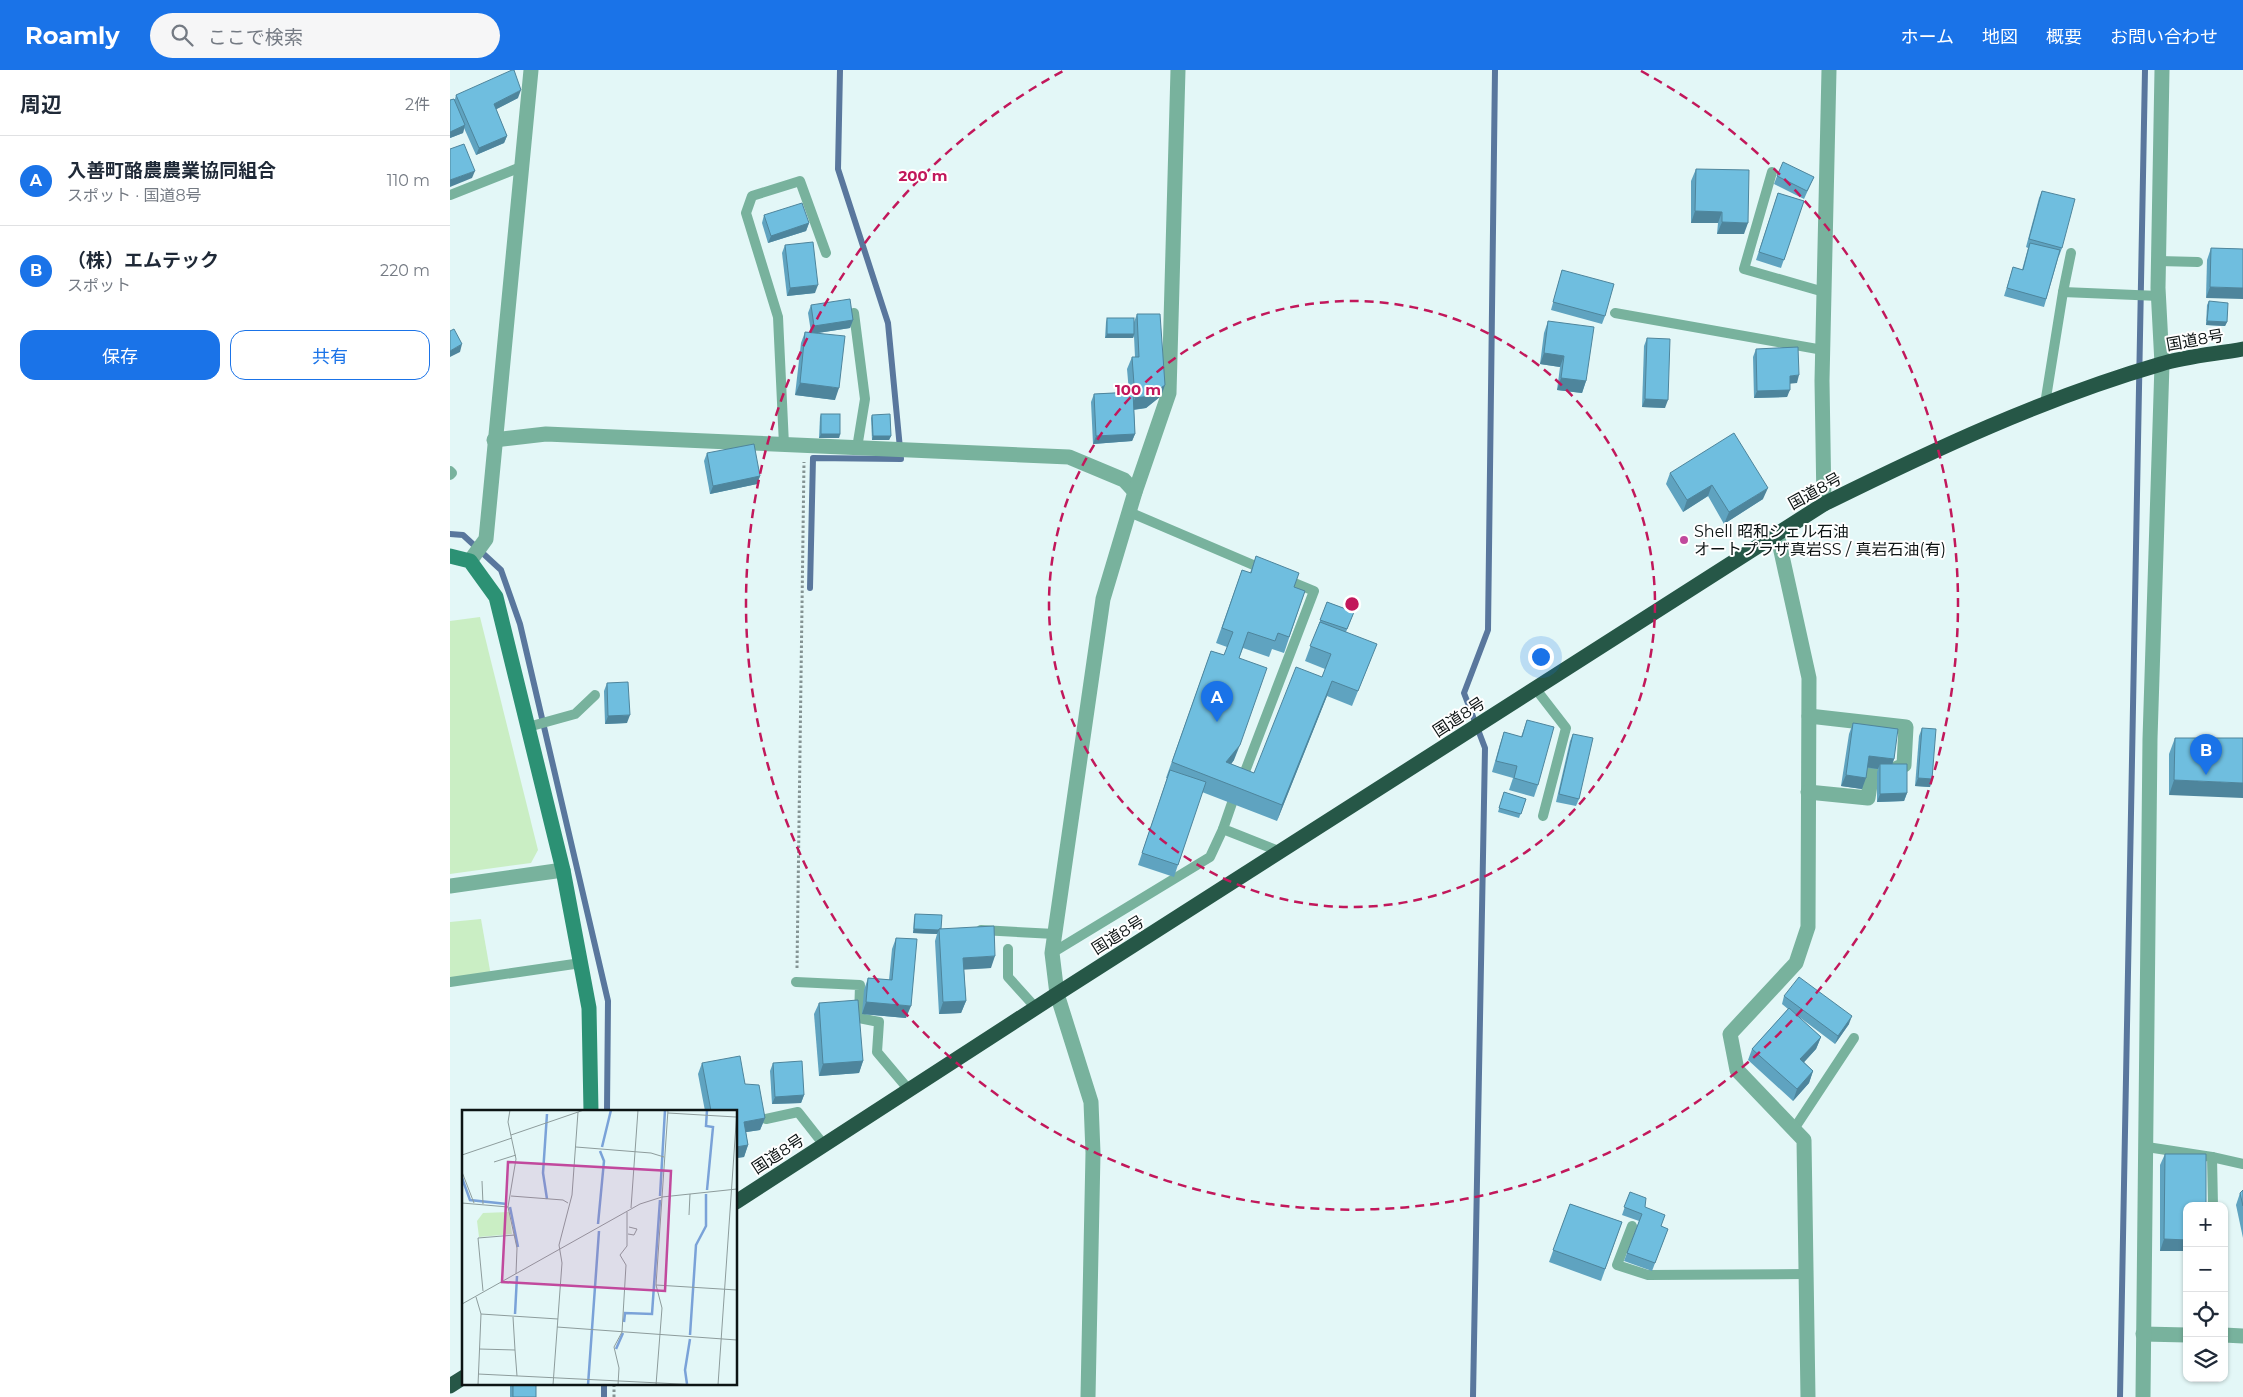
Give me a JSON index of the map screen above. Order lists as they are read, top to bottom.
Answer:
{
  "streets": {
    "highway": ["国道8号"]
  },
  "places": ["Shell 昭和シェル石油 オートプラザ真岩SS / 真岩石油(有)"],
  "page": {
    "header": "Roamly",
    "search": "ここで検索",
    "nav": [
      "ホーム",
      "地図",
      "概要",
      "お問い合わせ"
    ],
    "heading": ["周辺", "2件"],
    "list": [
      {
        "mark": "A",
        "name": "入善町酪農農業協同組合",
        "note": "スポット · 国道8号",
        "value": "110 m"
      },
      {
        "mark": "B",
        "name": "（株）エムテック",
        "note": "スポット",
        "value": "220 m"
      }
    ],
    "buttons": ["保存", "共有"],
    "pins": ["A", "B"],
    "map_buttons": ["+", "−"]
  },
  "rings": ["200 m", "100 m"]
}
